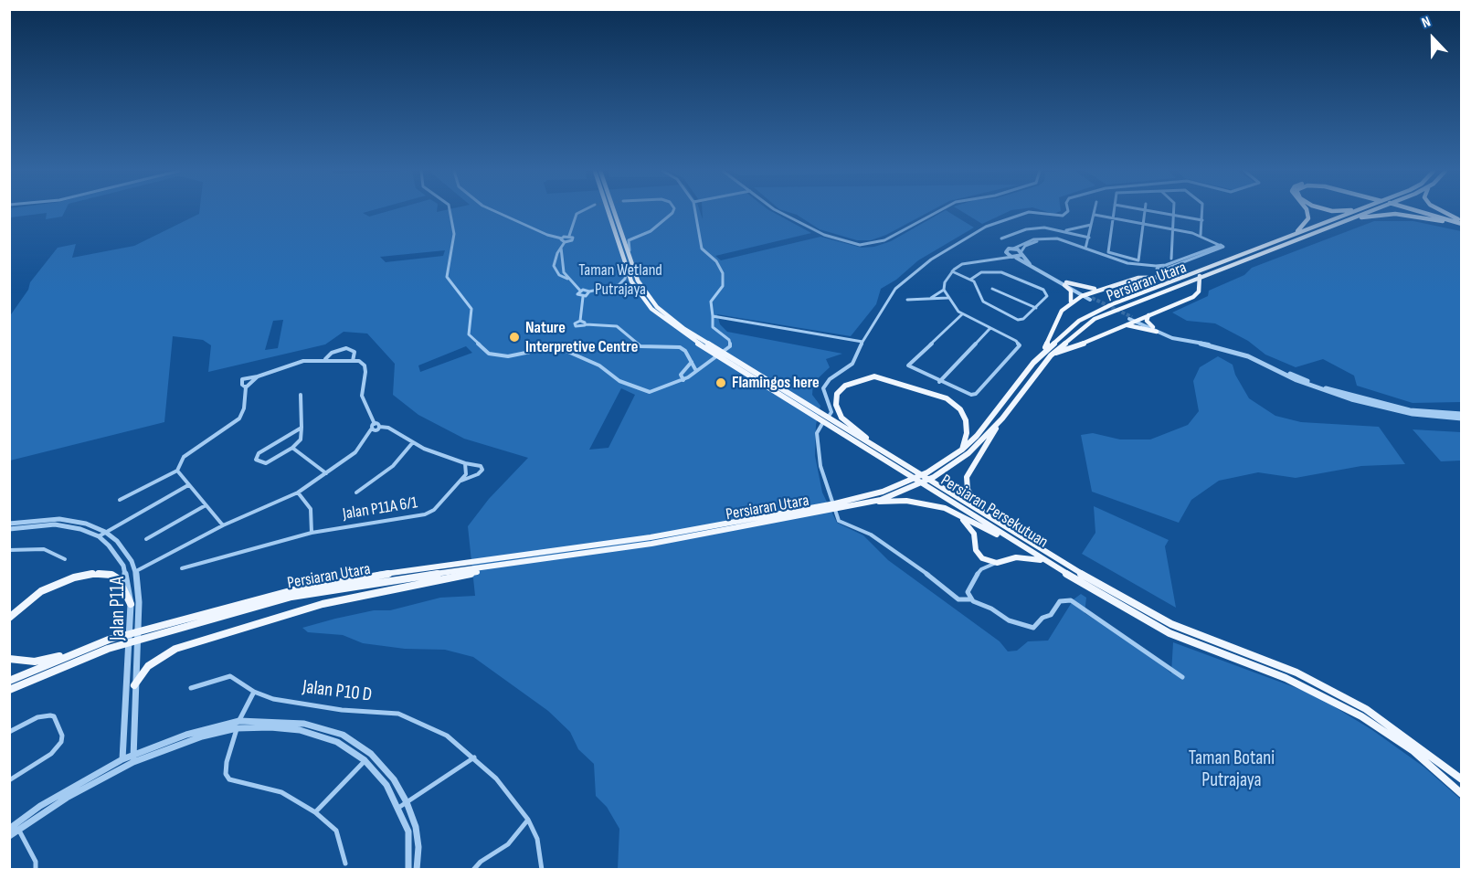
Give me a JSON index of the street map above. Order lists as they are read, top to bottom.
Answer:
{
  "streets": {
    "main road": ["Persiaran Utara", "Persiaran Persekutuan"],
    "street": ["Jalan P11A 6/1", "Jalan P11A", "Jalan P10 D"]
  },
  "parks": ["Taman Wetland Putrajaya", "Taman Botani Putrajaya"],
  "places": ["Nature Interpretive Centre", "Flamingos here"],
  "north": "top"
}
